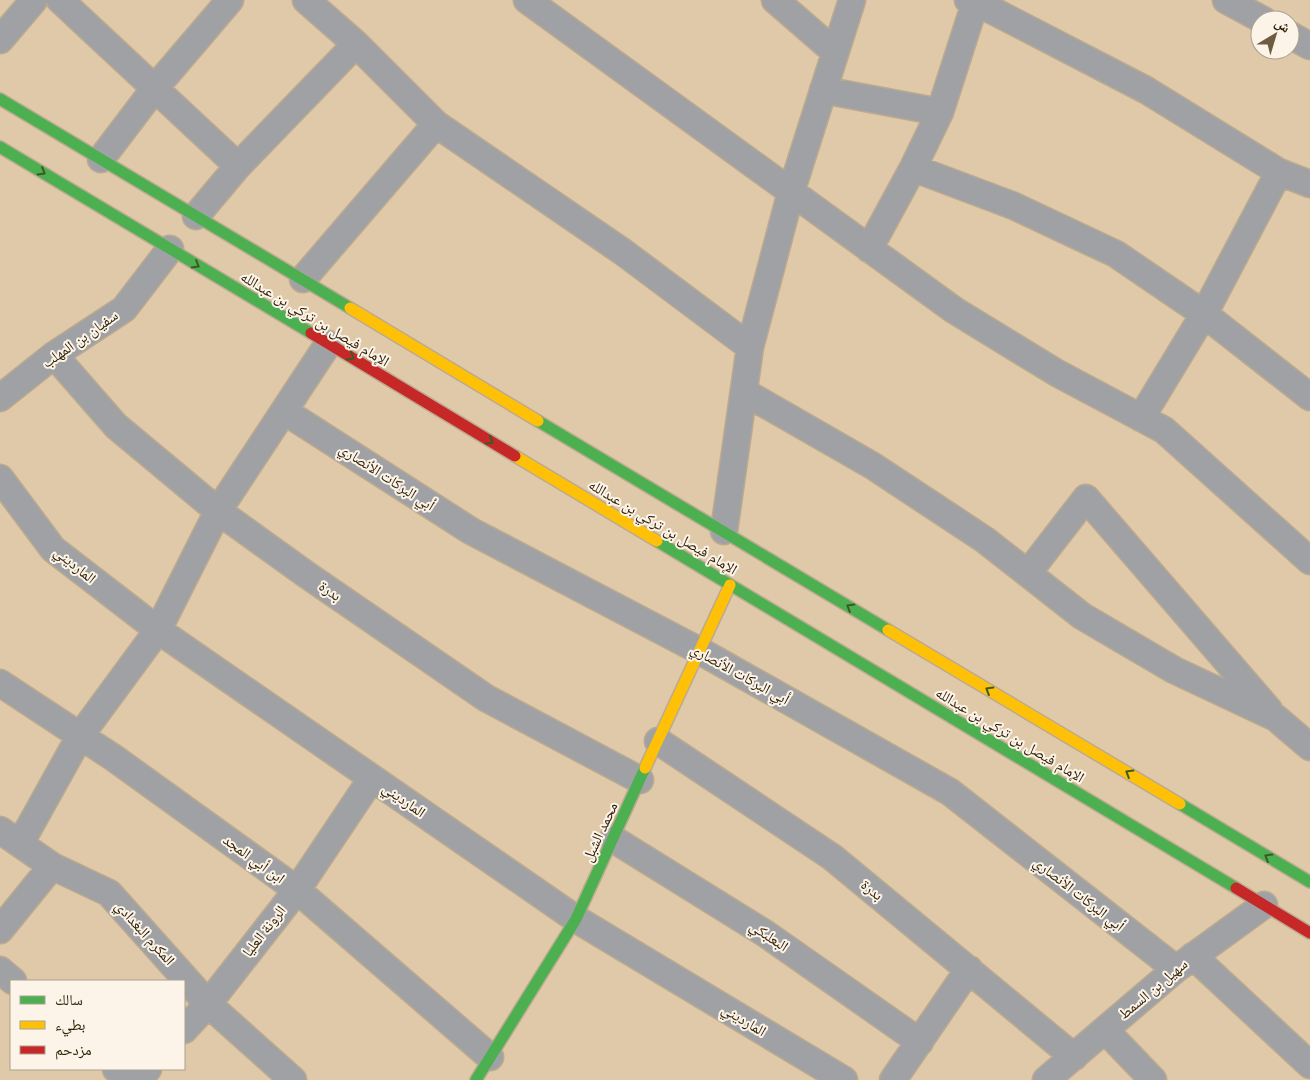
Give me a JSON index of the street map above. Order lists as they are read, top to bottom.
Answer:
{
  "streets": {
    "main road": ["الإمام فيصل بن تركي بن عبدالله", "محمد الشبل"],
    "street": [
      "سفيان بن المهلب",
      "أبي البركات الأنصاري",
      "المارديني",
      "بدرة",
      "ابن أبي المجد",
      "الرونة العليا",
      "المكرم البغدادي",
      "البعلبكي",
      "سهيل بن السمط"
    ]
  },
  "crossings": [
    ["الإمام فيصل بن تركي بن عبدالله", "سفيان بن المهلب"],
    ["الإمام فيصل بن تركي بن عبدالله", "محمد الشبل"],
    ["الإمام فيصل بن تركي بن عبدالله", "سهيل بن السمط"],
    ["سفيان بن المهلب", "بدرة"],
    ["أبي البركات الأنصاري", "محمد الشبل"],
    ["أبي البركات الأنصاري", "سهيل بن السمط"],
    ["المارديني", "محمد الشبل"],
    ["المارديني", "الرونة العليا"],
    ["بدرة", "محمد الشبل"],
    ["بدرة", "سهيل بن السمط"],
    ["محمد الشبل", "ابن أبي المجد"],
    ["محمد الشبل", "البعلبكي"],
    ["ابن أبي المجد", "الرونة العليا"],
    ["الرونة العليا", "المكرم البغدادي"]
  ],
  "legend": ["سالك", "بطيء", "مزدحم"],
  "north": "top right"
}
